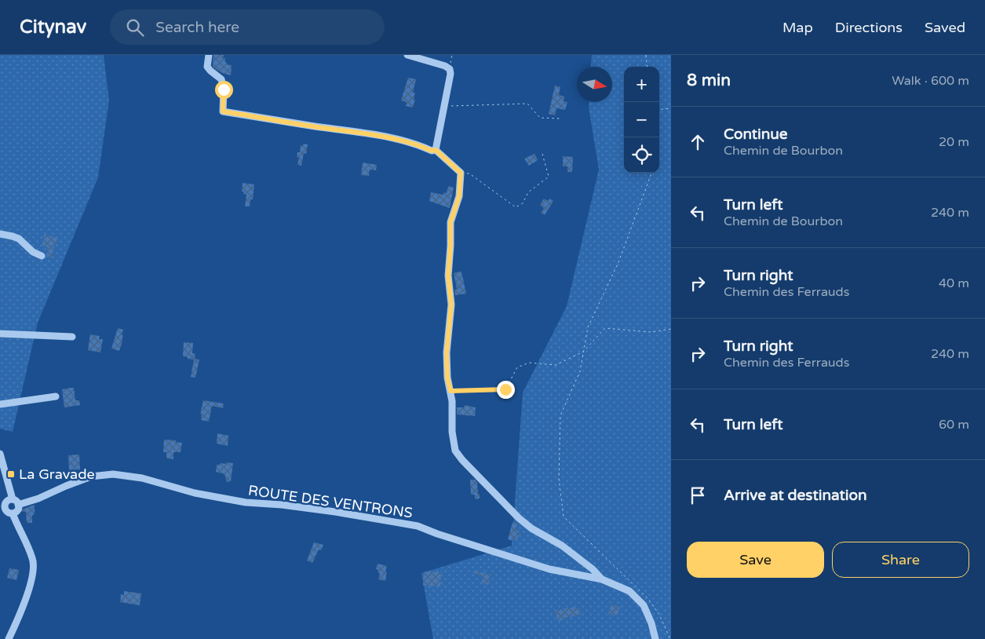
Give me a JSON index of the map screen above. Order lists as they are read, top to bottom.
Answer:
{
  "streets": {
    "street": ["ROUTE DES VENTRONS"]
  },
  "places": {
    "transit": ["La Gravade"]
  },
  "north": "right",
  "page": {
    "header": "Citynav",
    "search": "Search here",
    "nav": ["Map", "Directions", "Saved"],
    "heading": ["8 min", "Walk · 600 m"],
    "map_buttons": ["+", "−"],
    "list": [
      ["Continue", "Chemin de Bourbon", "20 m"],
      ["Turn left", "Chemin de Bourbon", "240 m"],
      ["Turn right", "Chemin des Ferrauds", "40 m"],
      ["Turn right", "Chemin des Ferrauds", "240 m"],
      ["Turn left", "60 m"],
      "Arrive at destination"
    ],
    "buttons": ["Save", "Share"]
  }
}
